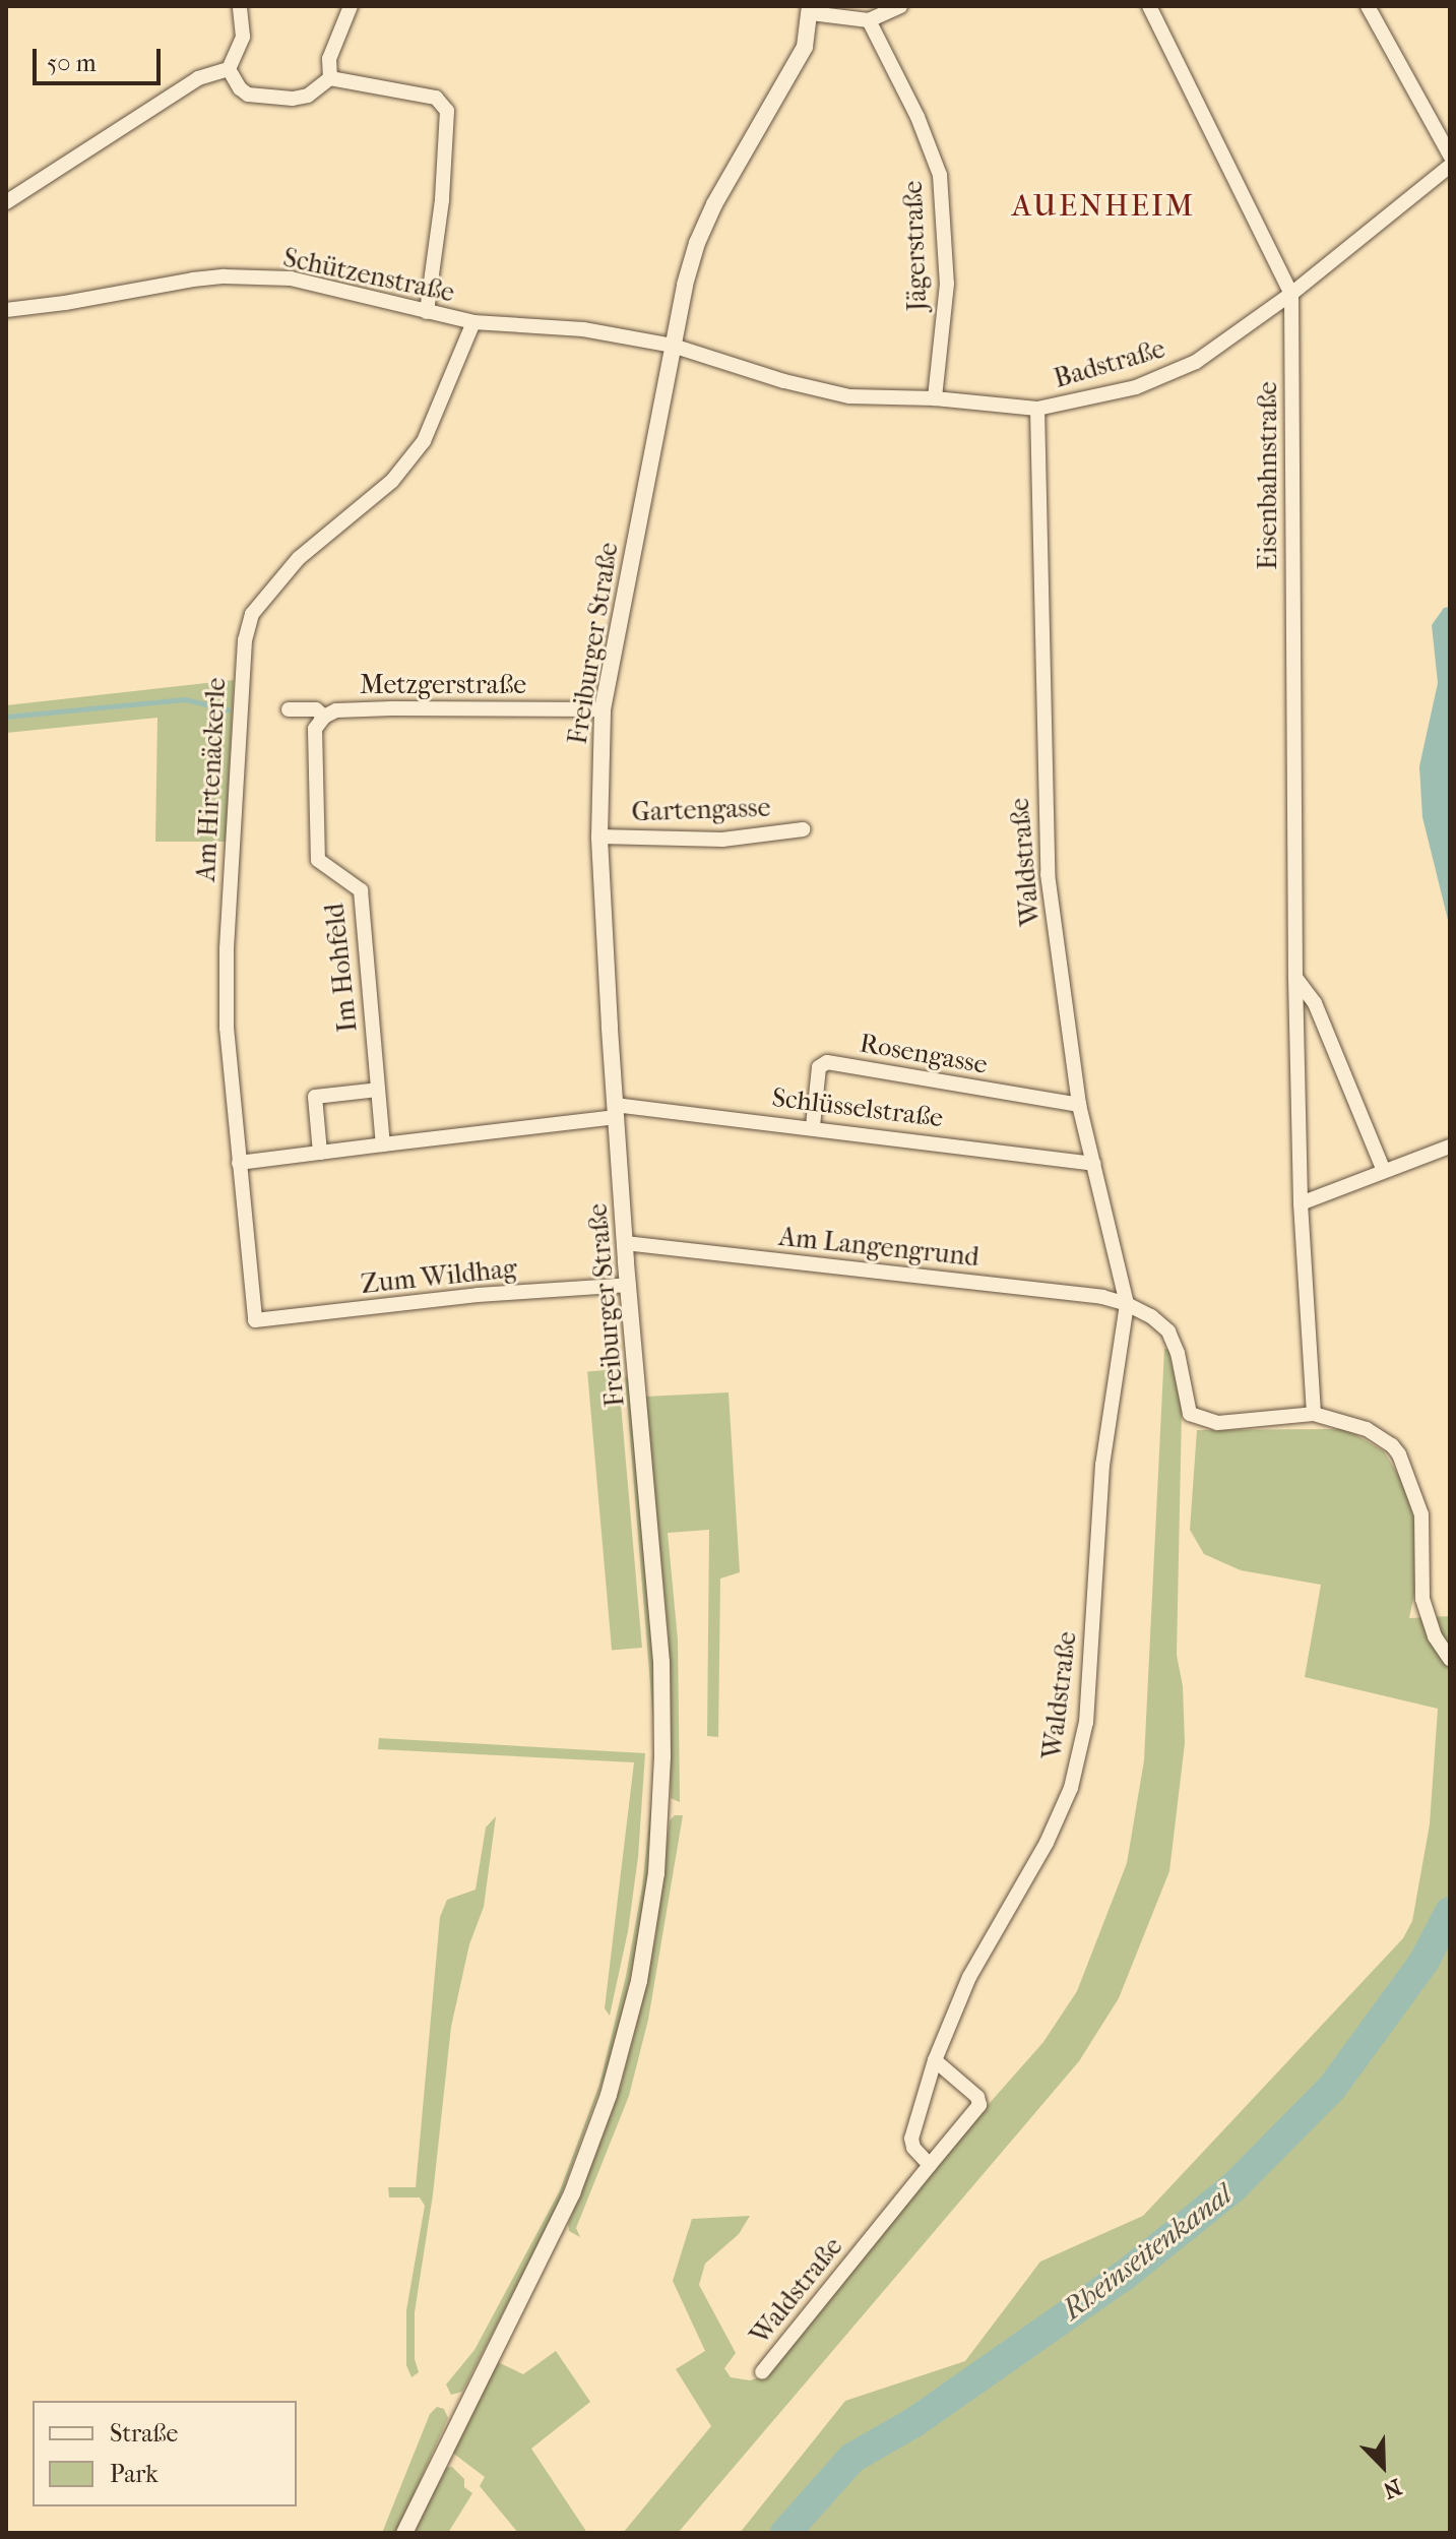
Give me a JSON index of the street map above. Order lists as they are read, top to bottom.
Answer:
{
  "streets": {
    "street": [
      "Jägerstraße",
      "Schützenstraße",
      "Badstraße",
      "Eisenbahnstraße",
      "Freiburger Straße",
      "Metzgerstraße",
      "Am Hirtenäckerle",
      "Gartengasse",
      "Waldstraße",
      "Im Hohfeld",
      "Rosengasse",
      "Schlüsselstraße",
      "Am Langengrund",
      "Zum Wildhag"
    ]
  },
  "crossings": [
    ["Jägerstraße", "Badstraße"],
    ["Schützenstraße", "Badstraße"],
    ["Schützenstraße", "Freiburger Straße"],
    ["Schützenstraße", "Am Hirtenäckerle"],
    ["Badstraße", "Eisenbahnstraße"],
    ["Badstraße", "Freiburger Straße"],
    ["Badstraße", "Waldstraße"],
    ["Freiburger Straße", "Metzgerstraße"],
    ["Freiburger Straße", "Gartengasse"],
    ["Freiburger Straße", "Schlüsselstraße"],
    ["Freiburger Straße", "Am Langengrund"],
    ["Freiburger Straße", "Zum Wildhag"],
    ["Metzgerstraße", "Im Hohfeld"],
    ["Am Hirtenäckerle", "Zum Wildhag"],
    ["Waldstraße", "Rosengasse"],
    ["Waldstraße", "Schlüsselstraße"],
    ["Waldstraße", "Am Langengrund"],
    ["Rosengasse", "Schlüsselstraße"]
  ],
  "districts": ["AUENHEIM"],
  "water": ["Rheinseitenkanal"],
  "legend": ["Straße", "Park"],
  "scale_bar": "50 m",
  "north": "bottom right"
}
